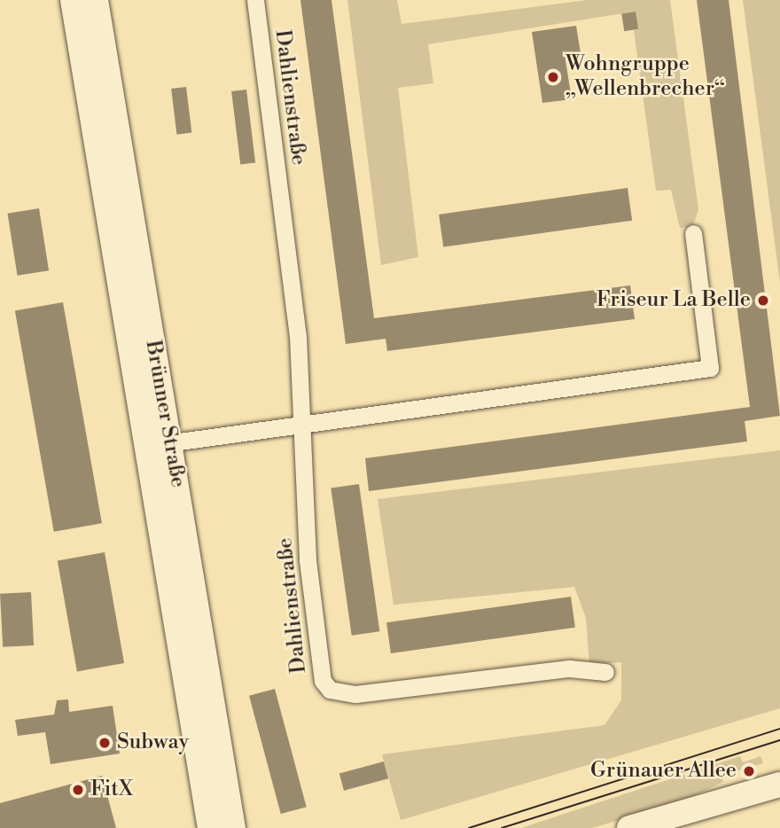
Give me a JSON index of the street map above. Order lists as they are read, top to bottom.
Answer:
{
  "streets": {
    "main road": ["Brünner Straße"],
    "street": ["Dahlienstraße"]
  },
  "places": [
    "Wohngruppe „Wellenbrecher“",
    "Friseur La Belle",
    "Subway",
    "Grünauer Allee",
    "FitX"
  ]
}
